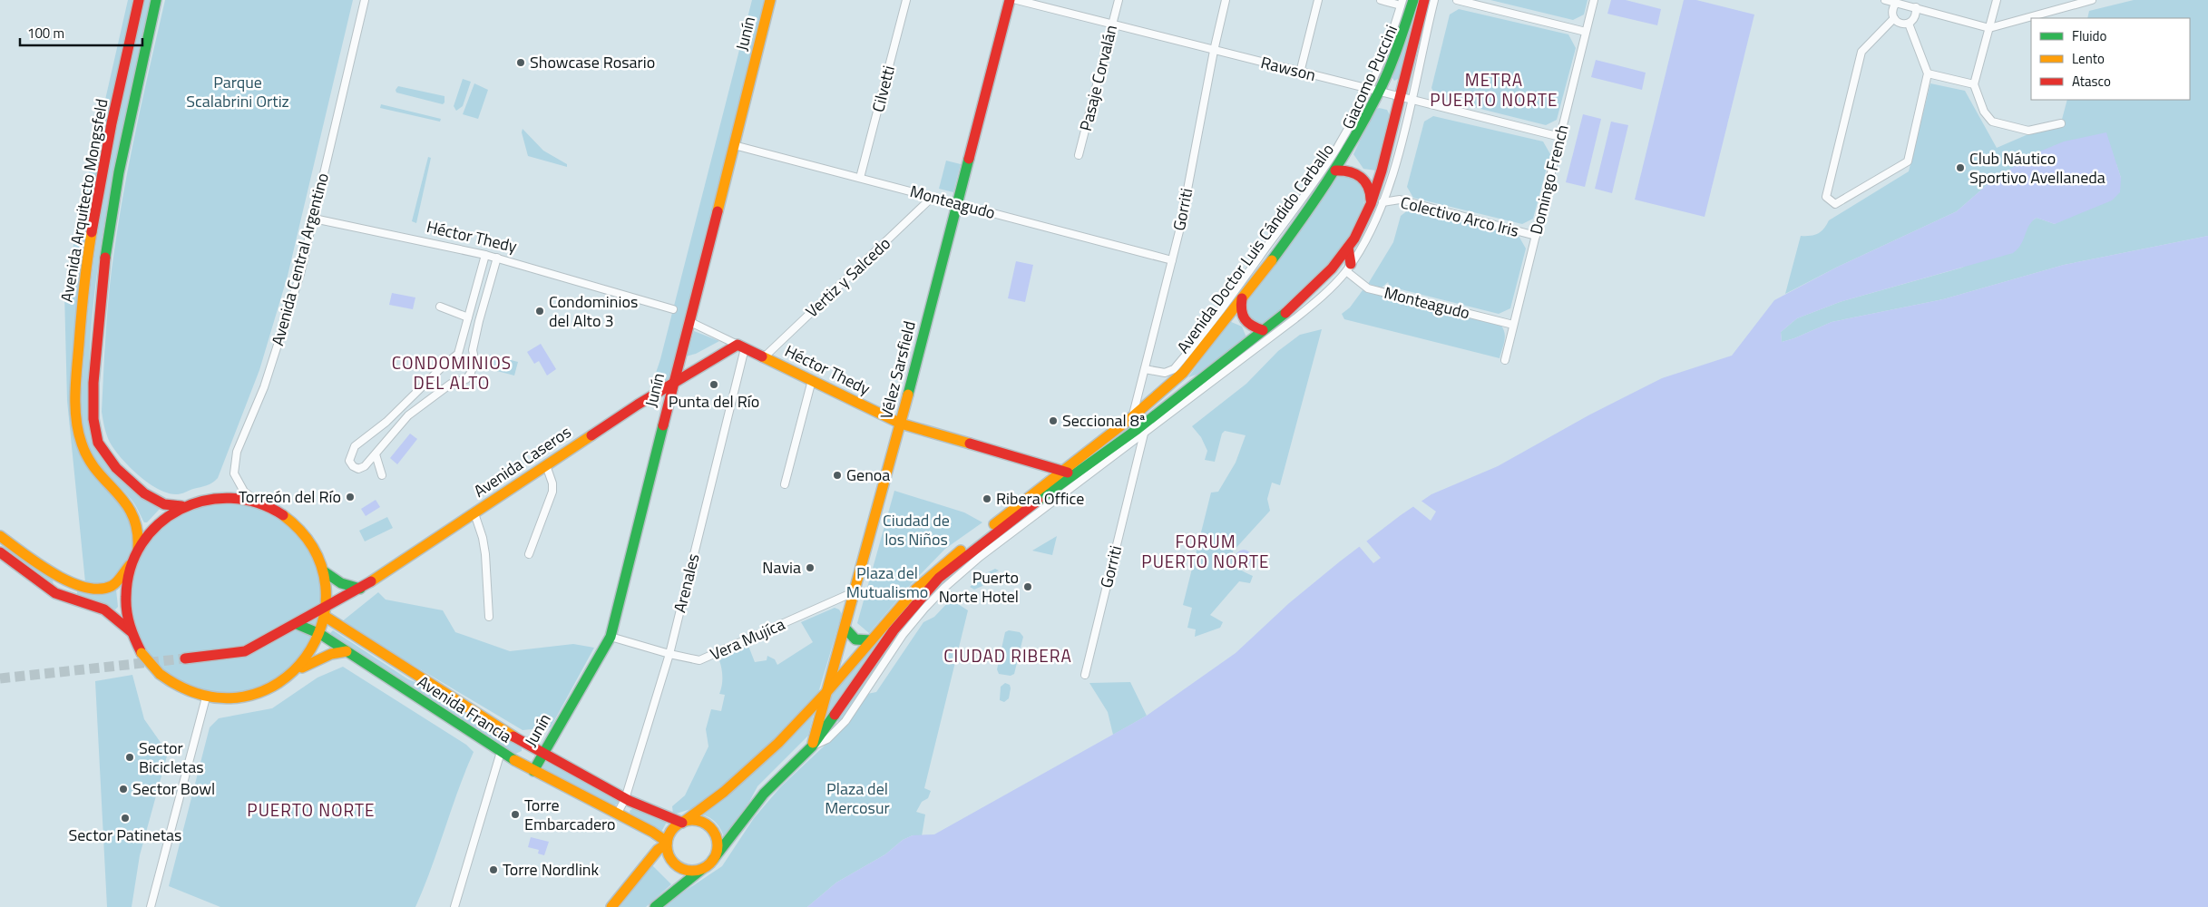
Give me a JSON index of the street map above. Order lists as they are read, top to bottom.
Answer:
{
  "streets": {
    "main road": [
      "Junín",
      "Avenida Arquitecto Mongsfeld",
      "Héctor Thedy",
      "Avenida Doctor Luis Cándido Carballo",
      "Vélez Sarsfield",
      "Avenida Caseros",
      "Avenida Francia"
    ],
    "street": [
      "Rawson",
      "Giacomo Puccini",
      "Pasaje Corvalán",
      "Cilvetti",
      "Domingo French",
      "Monteagudo",
      "Gorriti",
      "Colectivo Arco Iris",
      "Avenida Central Argentino",
      "Vertiz y Salcedo",
      "Arenales",
      "Vera Mujíca"
    ]
  },
  "crossings": [
    ["Junín", "Monteagudo"],
    ["Junín", "Héctor Thedy"],
    ["Junín", "Avenida Caseros"],
    ["Junín", "Vera Mujíca"],
    ["Junín", "Avenida Francia"],
    ["Rawson", "Giacomo Puccini"],
    ["Rawson", "Pasaje Corvalán"],
    ["Rawson", "Domingo French"],
    ["Rawson", "Gorriti"],
    ["Rawson", "Avenida Doctor Luis Cándido Carballo"],
    ["Giacomo Puccini", "Gorriti"],
    ["Cilvetti", "Monteagudo"],
    ["Domingo French", "Monteagudo"],
    ["Domingo French", "Colectivo Arco Iris"],
    ["Monteagudo", "Gorriti"],
    ["Monteagudo", "Vertiz y Salcedo"],
    ["Monteagudo", "Vélez Sarsfield"],
    ["Gorriti", "Avenida Doctor Luis Cándido Carballo"],
    ["Héctor Thedy", "Avenida Doctor Luis Cándido Carballo"],
    ["Héctor Thedy", "Avenida Central Argentino"],
    ["Héctor Thedy", "Vertiz y Salcedo"],
    ["Héctor Thedy", "Vélez Sarsfield"],
    ["Héctor Thedy", "Avenida Caseros"],
    ["Héctor Thedy", "Arenales"],
    ["Avenida Doctor Luis Cándido Carballo", "Vélez Sarsfield"],
    ["Avenida Doctor Luis Cándido Carballo", "Avenida Francia"],
    ["Vélez Sarsfield", "Vera Mujíca"],
    ["Avenida Caseros", "Arenales"],
    ["Avenida Caseros", "Avenida Francia"],
    ["Arenales", "Vera Mujíca"],
    ["Arenales", "Avenida Francia"]
  ],
  "districts": [
    "METRA PUERTO NORTE",
    "CONDOMINIOS DEL ALTO",
    "FORUM PUERTO NORTE",
    "CIUDAD RIBERA",
    "PUERTO NORTE"
  ],
  "parks": [
    "Parque Scalabrini Ortiz",
    "Ciudad de los Niños",
    "Plaza del Mutualismo",
    "Plaza del Mercosur"
  ],
  "places": [
    "Showcase Rosario",
    "Club Náutico Sportivo Avellaneda",
    "Condominios del Alto 3",
    "Punta del Río",
    "Seccional 8ª",
    "Genoa",
    "Torreón del Río",
    "Ribera Office",
    "Navia",
    "Puerto Norte Hotel",
    "Sector Bicicletas",
    "Sector Bowl",
    "Torre Embarcadero",
    "Sector Patinetas",
    "Torre Nordlink"
  ],
  "legend": ["Fluido", "Lento", "Atasco"],
  "scale_bar": "100 m"
}
